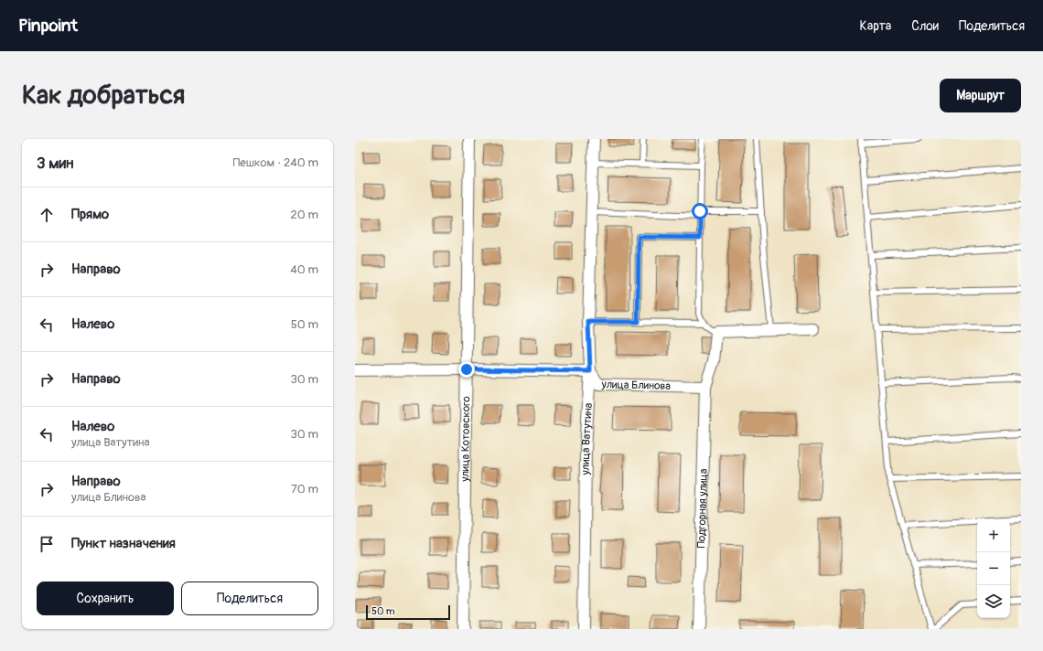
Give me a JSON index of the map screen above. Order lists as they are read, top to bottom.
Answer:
{
  "streets": {
    "street": [
      "улица Блинова",
      "улица Котовского",
      "улица Ватутина",
      "Подгорная улица"
    ]
  },
  "crossings": [
    ["улица Блинова", "улица Котовского"],
    ["улица Блинова", "улица Ватутина"],
    ["улица Блинова", "Подгорная улица"]
  ],
  "scale_bar": "50 m",
  "page": {
    "header": "Pinpoint",
    "nav": ["Карта", "Слои", "Поделиться"],
    "buttons": [
      "Маршрут",
      ["Сохранить", "Поделиться"]
    ],
    "title": "Как добраться",
    "heading": ["3 мин", "Пешком · 240 m"],
    "list": [
      ["Прямо", "20 m"],
      ["Направо", "40 m"],
      ["Налево", "50 m"],
      ["Направо", "30 m"],
      ["Налево", "улица Ватутина", "30 m"],
      ["Направо", "улица Блинова", "70 m"],
      "Пункт назначения"
    ],
    "map_buttons": ["+", "−"],
    "scale": "50 m"
  }
}
